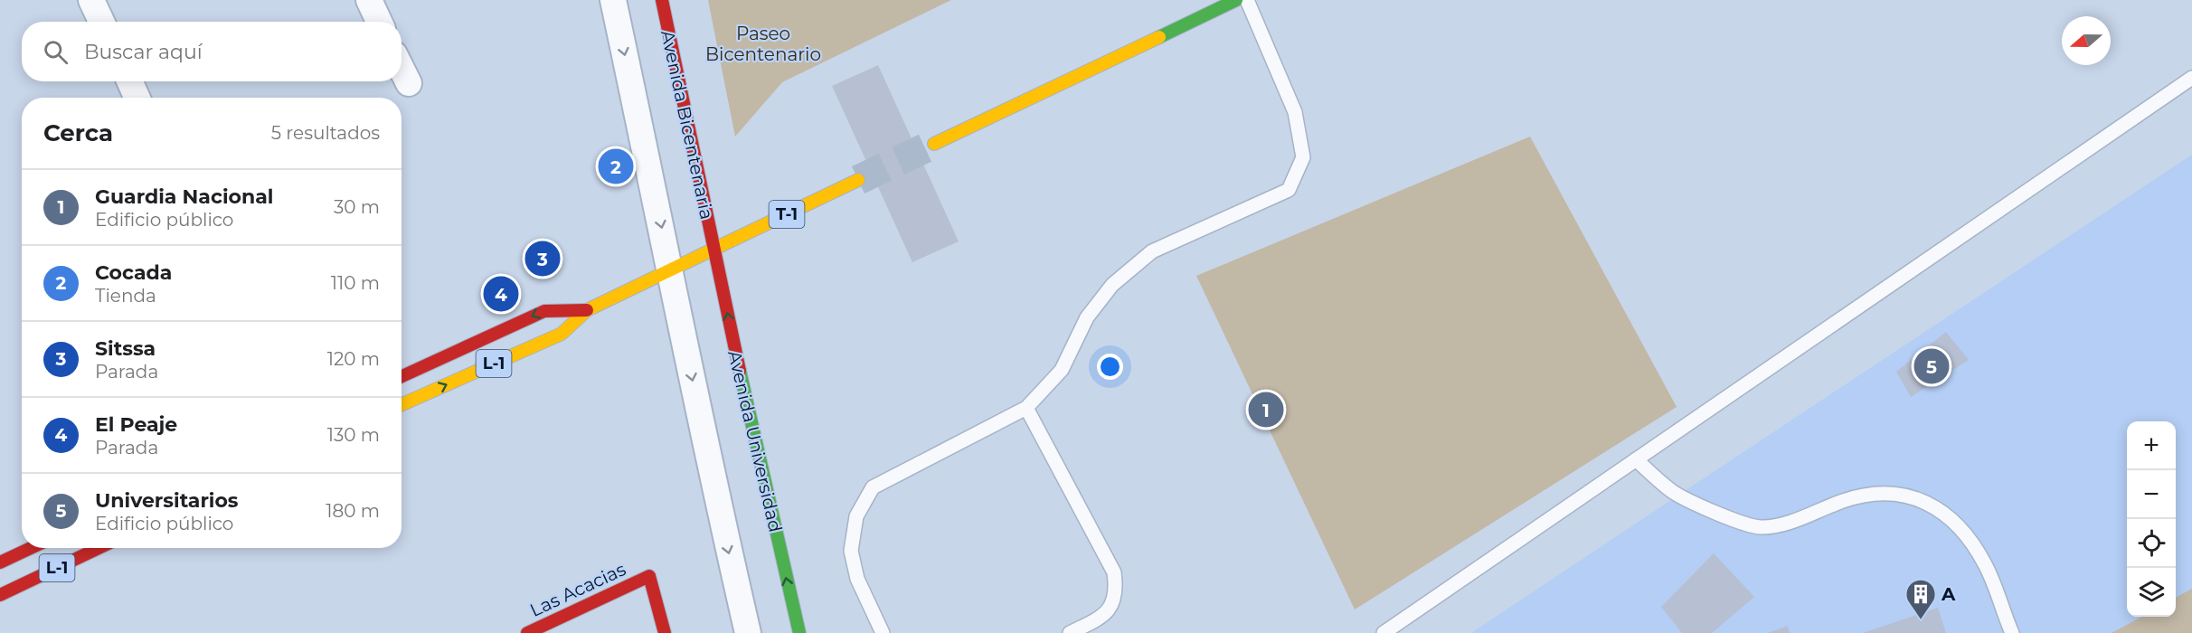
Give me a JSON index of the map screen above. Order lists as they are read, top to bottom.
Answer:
{
  "streets": {
    "main road": [
      "Avenida Bicentenaria",
      "T-1",
      "L-1",
      "Avenida Universidad",
      "Las Acacias"
    ]
  },
  "crossings": [
    ["Avenida Bicentenaria", "T-1"],
    ["Avenida Bicentenaria", "L-1"],
    ["Avenida Bicentenaria", "Avenida Universidad"],
    ["T-1", "L-1"],
    ["T-1", "Avenida Universidad"],
    ["L-1", "Avenida Universidad"]
  ],
  "one_way": ["Avenida Universidad"],
  "parks": ["Paseo Bicentenario"],
  "places": {
    "building": ["A"]
  },
  "north": "left",
  "page": {
    "search": "Buscar aquí",
    "heading": ["Cerca", "5 resultados"],
    "pins": [
      "2",
      "3",
      "4",
      "5",
      "1"
    ],
    "list": [
      {
        "mark": "1",
        "name": "Guardia Nacional",
        "note": "Edificio público",
        "value": "30 m"
      },
      {
        "mark": "2",
        "name": "Cocada",
        "note": "Tienda",
        "value": "110 m"
      },
      {
        "mark": "3",
        "name": "Sitssa",
        "note": "Parada",
        "value": "120 m"
      },
      {
        "mark": "4",
        "name": "El Peaje",
        "note": "Parada",
        "value": "130 m"
      },
      {
        "mark": "5",
        "name": "Universitarios",
        "note": "Edificio público",
        "value": "180 m"
      }
    ],
    "map_buttons": ["+", "−"]
  }
}
